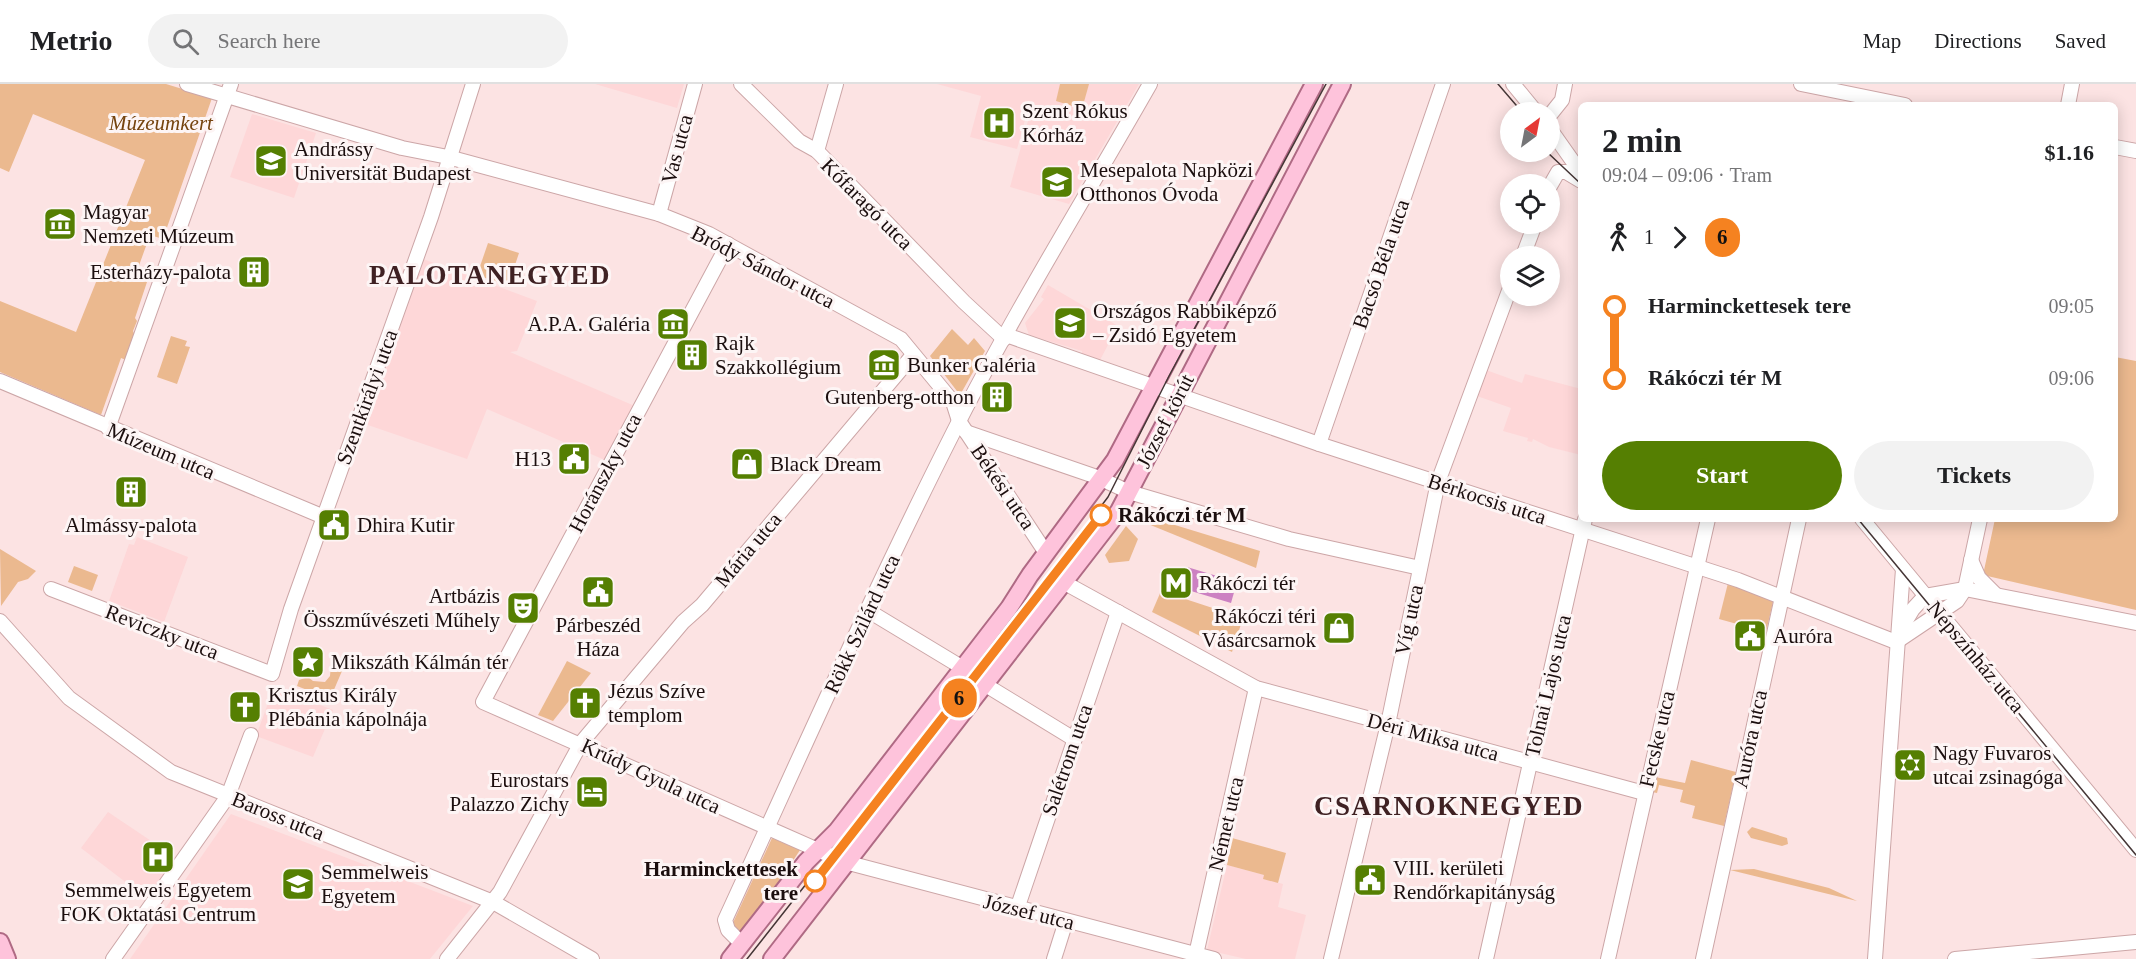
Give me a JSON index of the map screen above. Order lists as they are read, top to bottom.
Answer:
{
  "streets": {
    "main road": ["József körút"],
    "street": [
      "Vas utca",
      "Kőfaragó utca",
      "Bacsó Béla utca",
      "Bródy Sándor utca",
      "Szentkirályi utca",
      "Múzeum utca",
      "Horánszky utca",
      "Békési utca",
      "Bérkocsis utca",
      "Mária utca",
      "Víg utca",
      "Rökk Szilárd utca",
      "Reviczky utca",
      "Népszínház utca",
      "Tolnai Lajos utca",
      "Déri Miksa utca",
      "Fecske utca",
      "Auróra utca",
      "Salétrom utca",
      "Krúdy Gyula utca",
      "Baross utca",
      "Német utca",
      "József utca"
    ]
  },
  "crossings": [
    ["Vas utca", "Bródy Sándor utca"],
    ["Kőfaragó utca", "Bérkocsis utca"],
    ["Kőfaragó utca", "Rökk Szilárd utca"],
    ["Bacsó Béla utca", "Bérkocsis utca"],
    ["Bródy Sándor utca", "Szentkirályi utca"],
    ["Bródy Sándor utca", "Horánszky utca"],
    ["Bródy Sándor utca", "Békési utca"],
    ["Bródy Sándor utca", "Mária utca"],
    ["Bródy Sándor utca", "Rökk Szilárd utca"],
    ["Szentkirályi utca", "Múzeum utca"],
    ["Szentkirályi utca", "Reviczky utca"],
    ["József körút", "Békési utca"],
    ["József körút", "Bérkocsis utca"],
    ["József körút", "Krúdy Gyula utca"],
    ["József körút", "József utca"],
    ["Horánszky utca", "Krúdy Gyula utca"],
    ["Békési utca", "Rökk Szilárd utca"],
    ["Bérkocsis utca", "Víg utca"],
    ["Bérkocsis utca", "Rökk Szilárd utca"],
    ["Bérkocsis utca", "Tolnai Lajos utca"],
    ["Bérkocsis utca", "Fecske utca"],
    ["Bérkocsis utca", "Auróra utca"],
    ["Mária utca", "Krúdy Gyula utca"],
    ["Mária utca", "Baross utca"],
    ["Víg utca", "Déri Miksa utca"],
    ["Rökk Szilárd utca", "Krúdy Gyula utca"],
    ["Tolnai Lajos utca", "Déri Miksa utca"],
    ["Déri Miksa utca", "Fecske utca"],
    ["Déri Miksa utca", "Német utca"],
    ["Salétrom utca", "József utca"],
    ["Krúdy Gyula utca", "József utca"],
    ["Német utca", "József utca"]
  ],
  "districts": ["PALOTANEGYED", "CSARNOKNEGYED"],
  "parks": ["Múzeumkert"],
  "places": {
    "hospital": ["Szent Rókus Kórház", "Semmelweis Egyetem FOK Oktatási Centrum"],
    "school or university": [
      "Andrássy Universität Budapest",
      "Mesepalota Napközi Otthonos Óvoda",
      "Országos Rabbiképző – Zsidó Egyetem",
      "Semmelweis Egyetem"
    ],
    "museum": ["Magyar Nemzeti Múzeum", "A.P.A. Galéria", "Bunker Galéria"],
    "building": [
      "Esterházy-palota",
      "Rajk Szakkollégium",
      "Gutenberg-otthon",
      "Almássy-palota"
    ],
    "public building": [
      "H13",
      "Dhira Kutir",
      "Párbeszéd Háza",
      "Auróra",
      "VIII. kerületi Rendőrkapitányság"
    ],
    "shop": ["Black Dream", "Rákóczi téri Vásárcsarnok"],
    "other": ["Rákóczi tér M", "Harminckettesek tere"],
    "metro station": ["Rákóczi tér"],
    "theatre": ["Artbázis Összművészeti Műhely"],
    "place": ["Mikszáth Kálmán tér"],
    "church": ["Jézus Szíve templom", "Krisztus Király Plébánia kápolnája"],
    "synagogue": ["Nagy Fuvaros utcai zsinagóga"],
    "hotel": ["Eurostars Palazzo Zichy"]
  },
  "lines": ["tram line 6"],
  "north": "top right",
  "page": {
    "header": "Metrio",
    "search": "Search here",
    "nav": ["Map", "Directions", "Saved"],
    "on_map": "6",
    "heading": ["2 min", "09:04 – 09:06 · Tram", "$1.16"],
    "legs": ["1", "6"],
    "list": [
      {
        "name": "Harminckettesek tere",
        "value": "09:05"
      },
      {
        "name": "Rákóczi tér M",
        "value": "09:06"
      }
    ],
    "buttons": ["Start", "Tickets"]
  }
}
